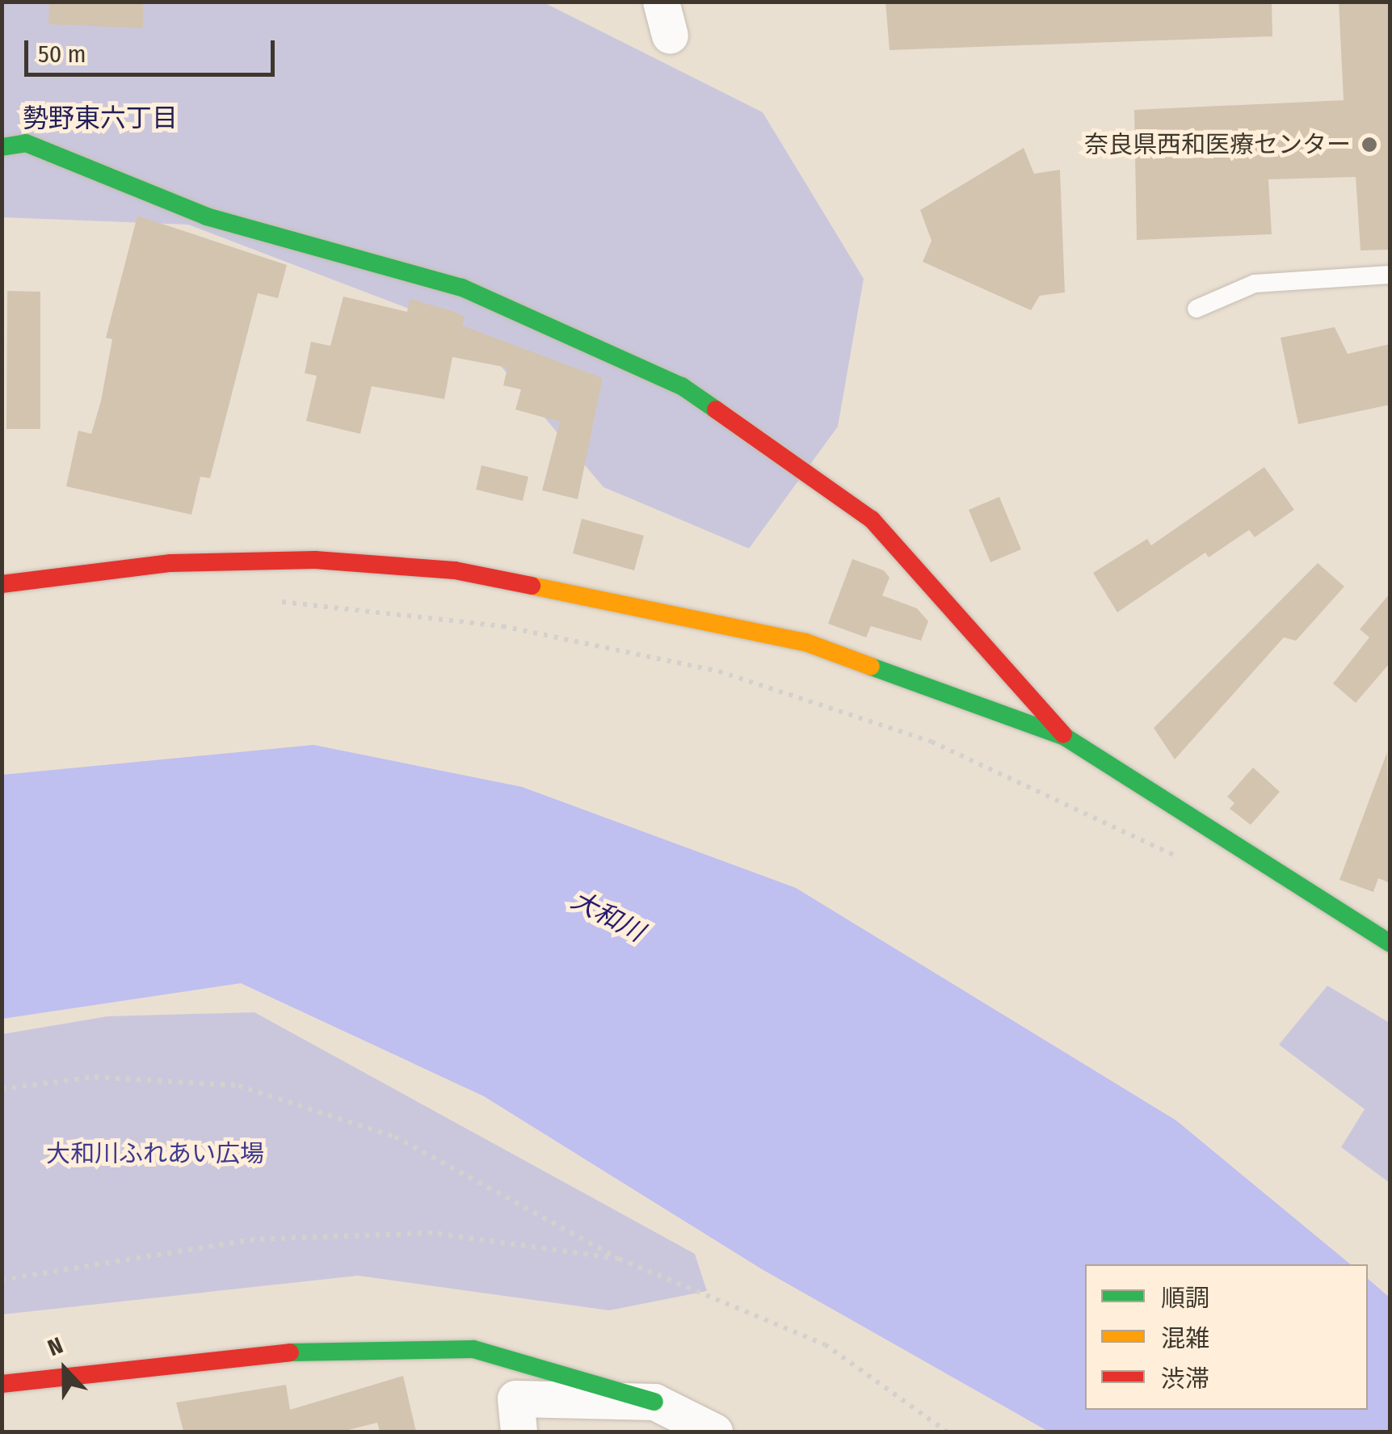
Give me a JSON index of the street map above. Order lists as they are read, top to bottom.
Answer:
{
  "districts": ["勢野東六丁目"],
  "water": ["大和川"],
  "parks": ["大和川ふれあい広場"],
  "places": ["奈良県西和医療センター"],
  "legend": ["順調", "混雑", "渋滞"],
  "scale_bar": "50 m",
  "north": "top"
}
